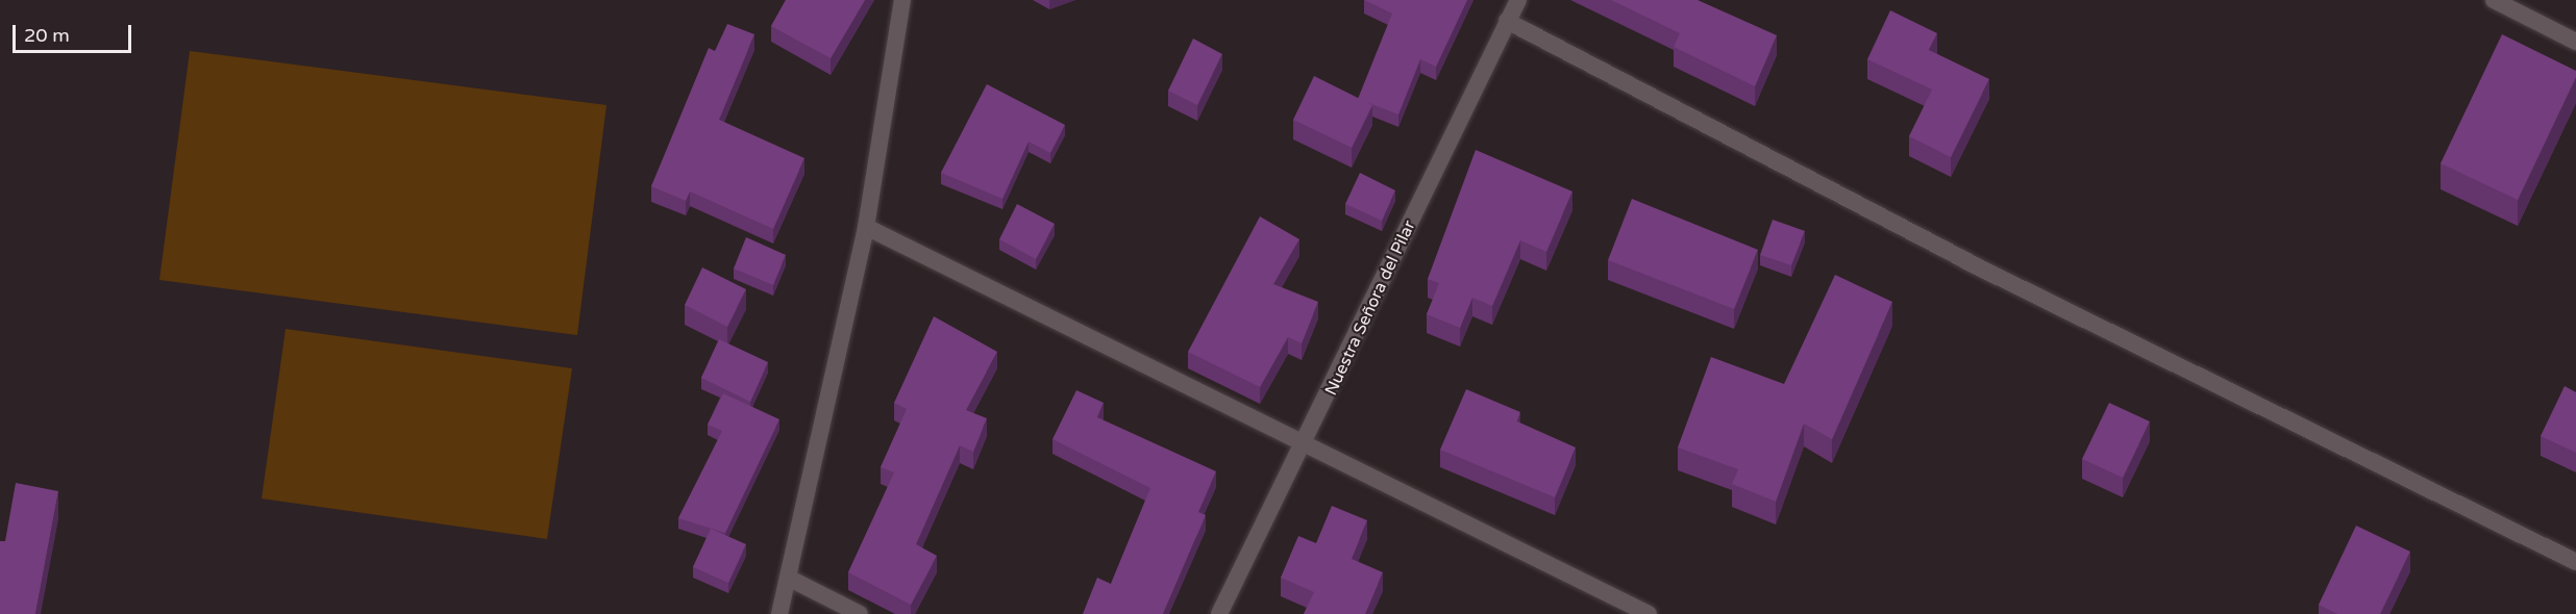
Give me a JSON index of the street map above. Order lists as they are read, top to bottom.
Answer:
{
  "streets": {
    "street": ["Nuestra Señora del Pilar"]
  },
  "scale_bar": "20 m"
}
